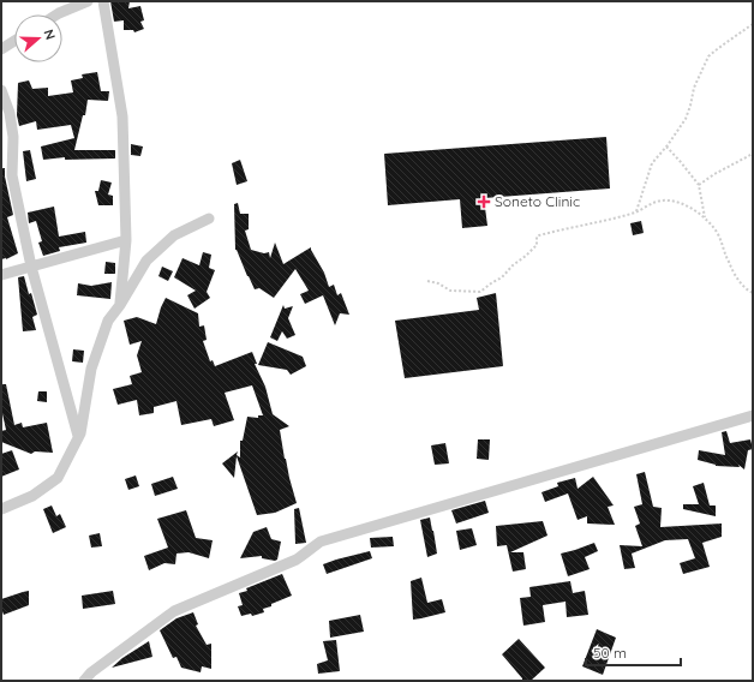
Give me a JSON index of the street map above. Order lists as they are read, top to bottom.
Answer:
{
  "places": {
    "health": ["Soneto Clinic"]
  },
  "scale_bar": "50 m",
  "north": "right"
}
